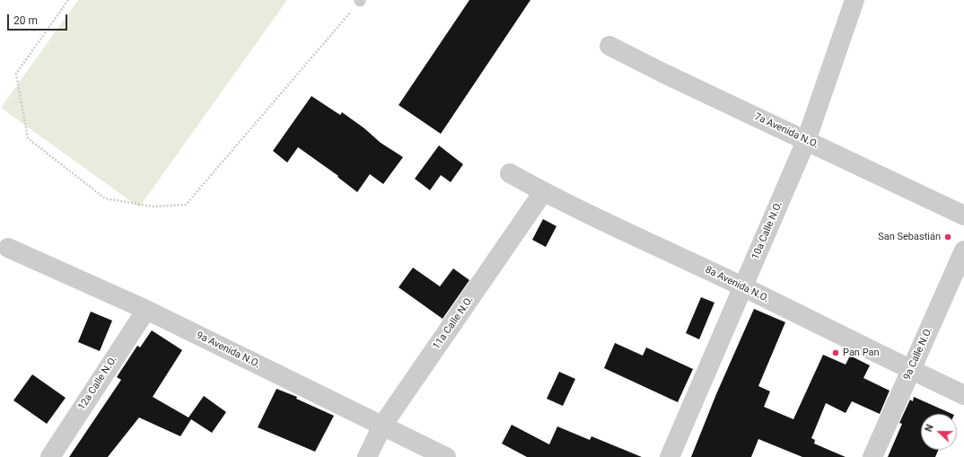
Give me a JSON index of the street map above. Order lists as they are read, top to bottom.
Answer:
{
  "streets": {
    "street": [
      "7a Avenida N.O.",
      "10a Calle N.O.",
      "8a Avenida N.O.",
      "11a Calle N.O.",
      "9a Avenida N.O.",
      "9a Calle N.O.",
      "12a Calle N.O."
    ]
  },
  "crossings": [
    ["7a Avenida N.O.", "10a Calle N.O."],
    ["10a Calle N.O.", "8a Avenida N.O."],
    ["8a Avenida N.O.", "11a Calle N.O."],
    ["8a Avenida N.O.", "9a Calle N.O."],
    ["11a Calle N.O.", "9a Avenida N.O."],
    ["9a Avenida N.O.", "12a Calle N.O."]
  ],
  "places": ["San Sebastián", "Pan Pan"],
  "scale_bar": "20 m",
  "north": "left"
}
